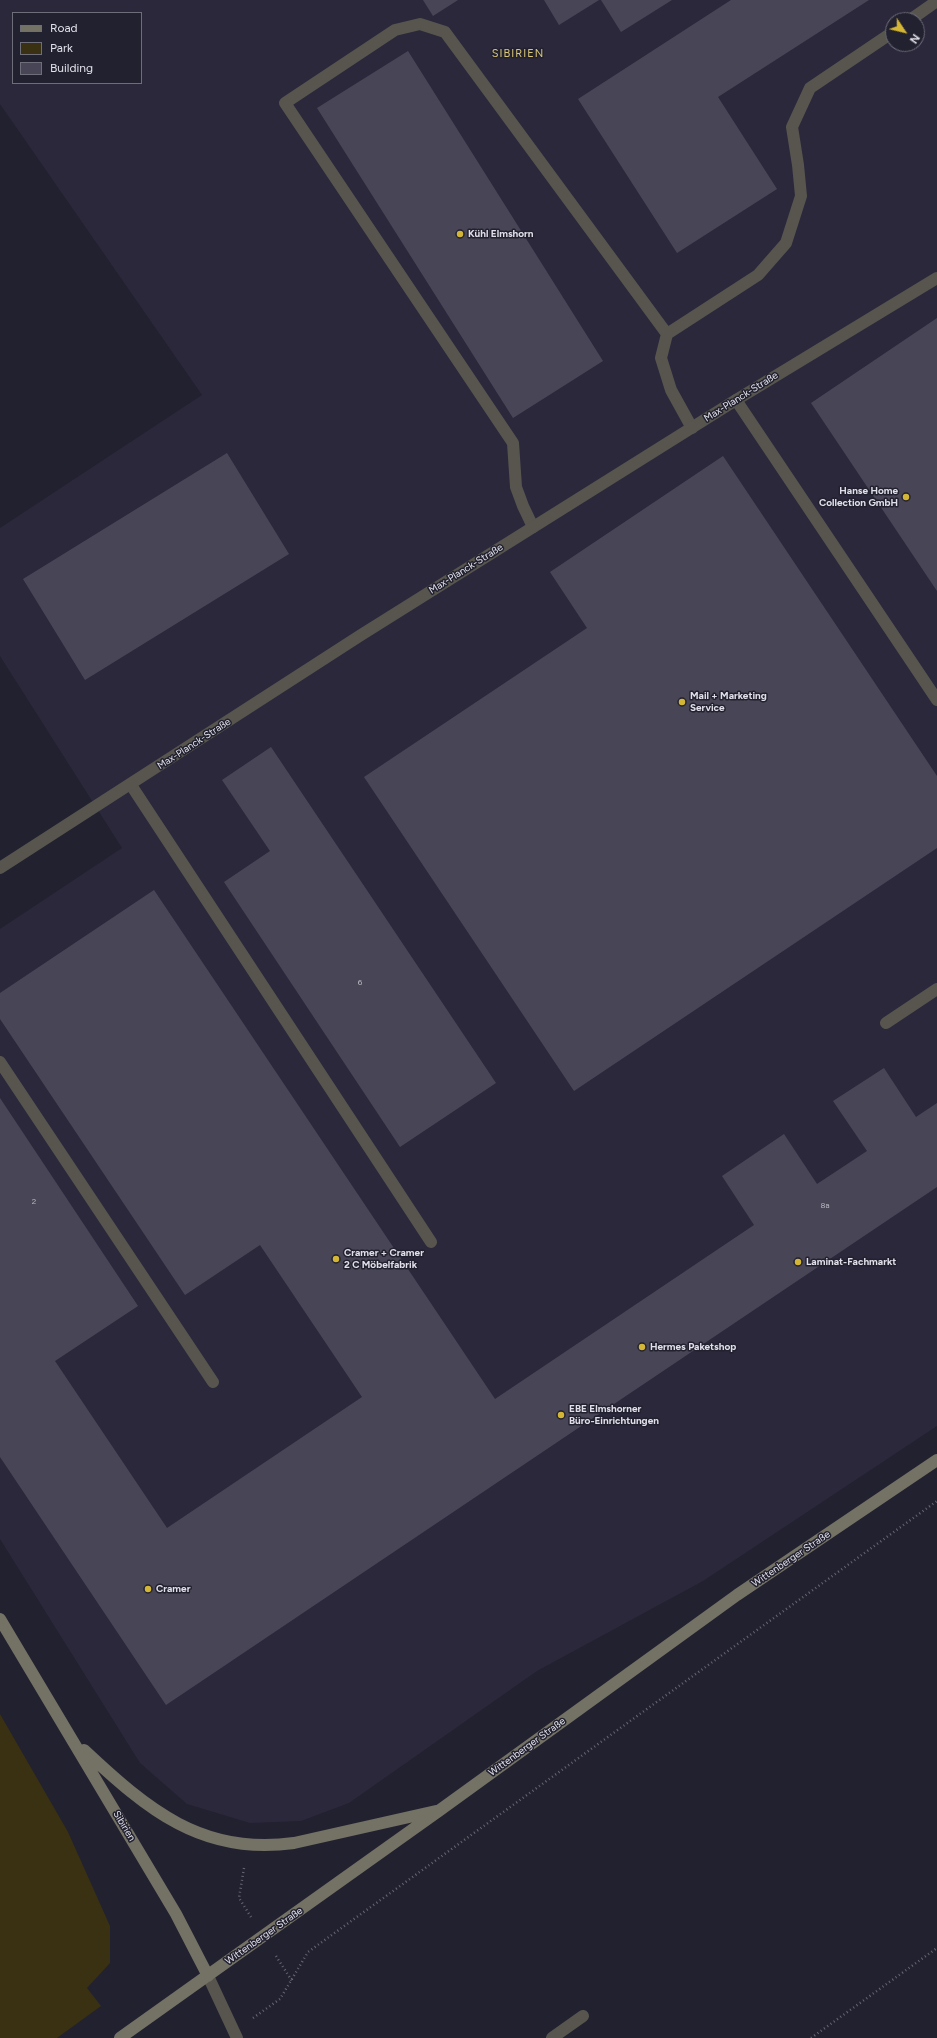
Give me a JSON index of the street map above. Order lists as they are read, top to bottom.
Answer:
{
  "streets": {
    "main road": ["Wittenberger Straße", "Sibirien"],
    "street": ["Max-Planck-Straße"]
  },
  "crossings": [
    ["Wittenberger Straße", "Sibirien"]
  ],
  "districts": ["SIBIRIEN"],
  "places": [
    "Kühl Elmshorn",
    "Hanse Home Collection GmbH",
    "Mail + Marketing Service",
    "Cramer + Cramer 2 C Möbelfabrik",
    "Laminat-Fachmarkt",
    "Hermes Paketshop",
    "EBE Elmshorner Büro-Einrichtungen",
    "Cramer"
  ],
  "house_numbers": ["6", "2", "8a"],
  "legend": ["Road", "Park", "Building"],
  "north": "bottom right"
}
